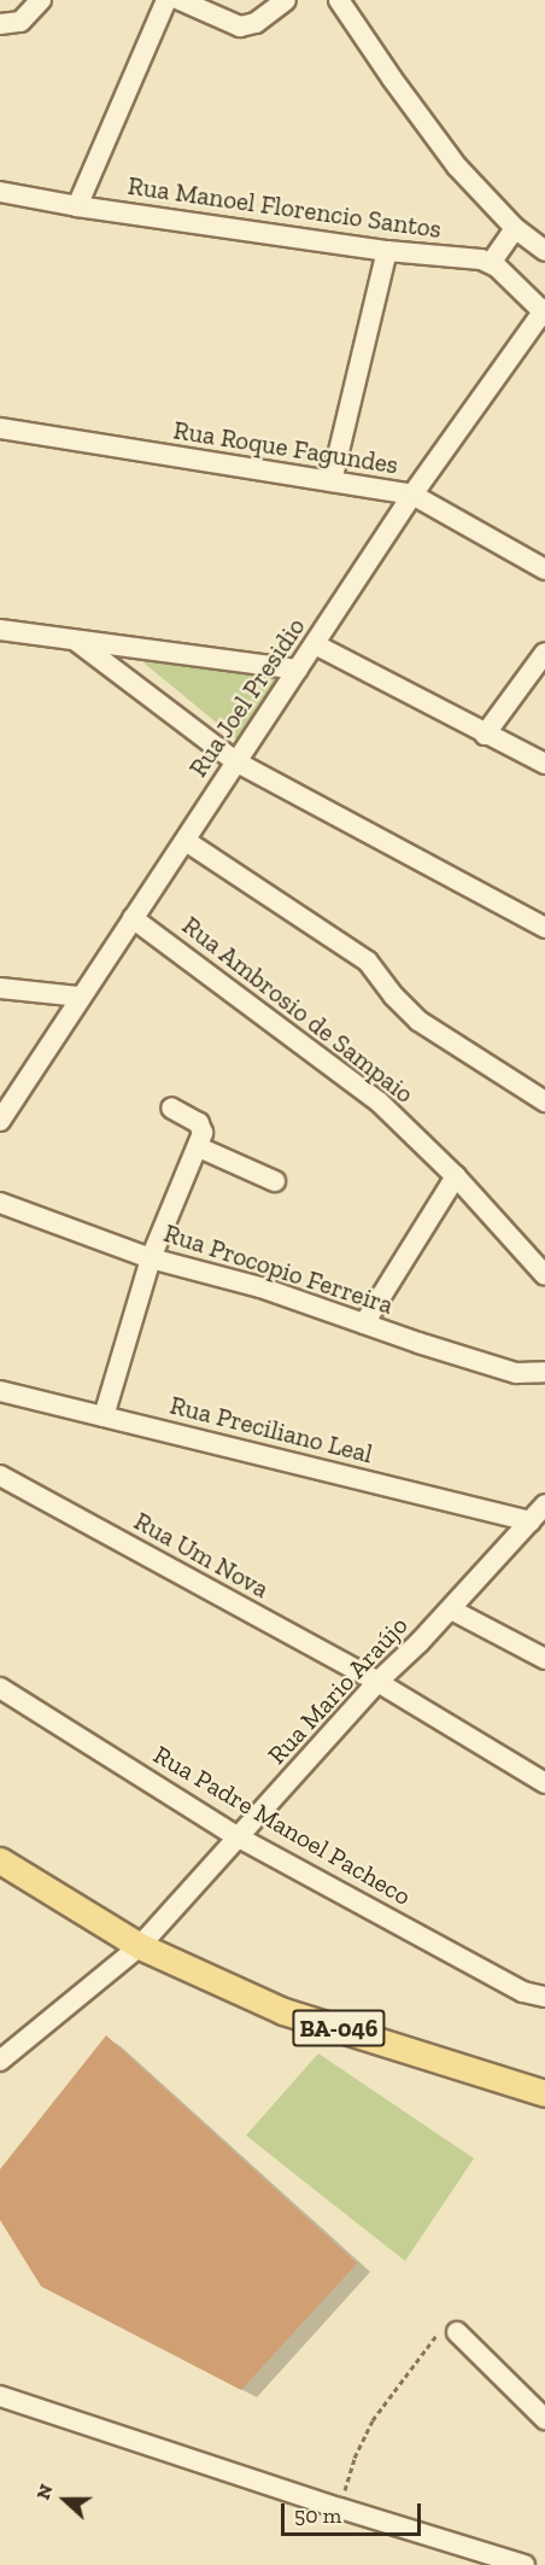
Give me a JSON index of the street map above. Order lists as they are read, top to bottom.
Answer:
{
  "streets": {
    "main road": ["BA-046"],
    "street": [
      "Rua Manoel Florencio Santos",
      "Rua Roque Fagundes",
      "Rua Joel Presidio",
      "Rua Ambrosio de Sampaio",
      "Rua Procopio Ferreira",
      "Rua Preciliano Leal",
      "Rua Um Nova",
      "Rua Mario Araújo",
      "Rua Padre Manoel Pacheco"
    ]
  },
  "crossings": [
    ["Rua Roque Fagundes", "Rua Joel Presidio"],
    ["Rua Joel Presidio", "Rua Ambrosio de Sampaio"],
    ["Rua Preciliano Leal", "Rua Mario Araújo"],
    ["Rua Um Nova", "Rua Mario Araújo"],
    ["Rua Mario Araújo", "Rua Padre Manoel Pacheco"],
    ["Rua Mario Araújo", "BA-046"]
  ],
  "scale_bar": "50 m",
  "north": "left"
}
